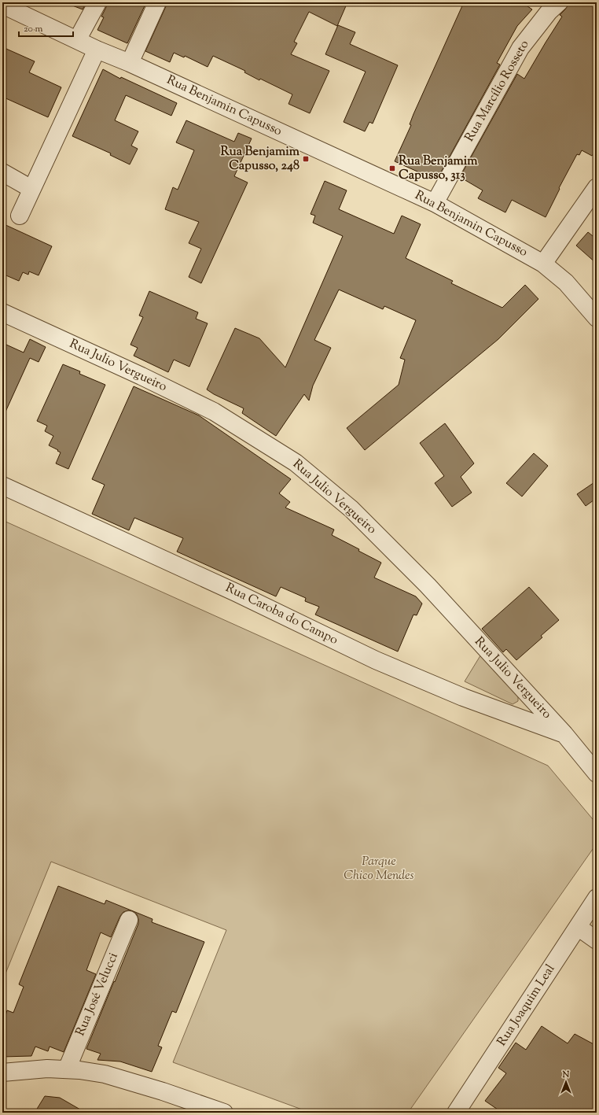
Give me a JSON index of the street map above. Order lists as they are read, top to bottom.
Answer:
{
  "streets": {
    "street": [
      "Rua Marcílio Rosseto",
      "Rua Benjamin Capusso",
      "Rua Julio Vergueiro",
      "Rua Caroba do Campo",
      "Rua José Velucci",
      "Rua Joaquim Leal"
    ]
  },
  "crossings": [
    ["Rua Marcílio Rosseto", "Rua Benjamin Capusso"],
    ["Rua Julio Vergueiro", "Rua Caroba do Campo"]
  ],
  "parks": ["Parque Chico Mendes"],
  "places": {
    "transit": ["Rua Benjamim Capusso, 248", "Rua Benjamim Capusso, 313"]
  },
  "scale_bar": "20 m",
  "north": "top"
}
